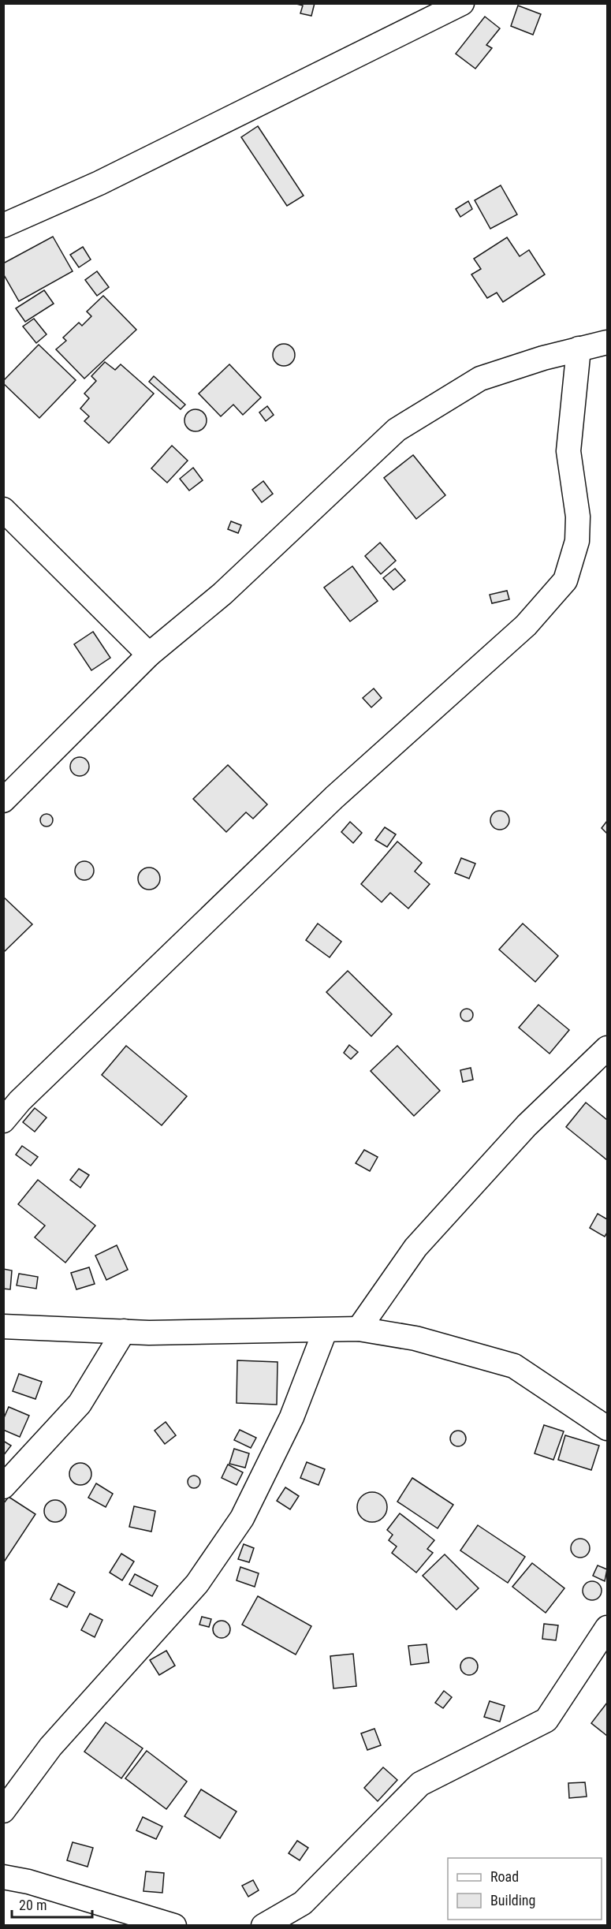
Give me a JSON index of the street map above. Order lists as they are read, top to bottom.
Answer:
{
  "legend": ["Road", "Building"],
  "scale_bar": "20 m"
}
